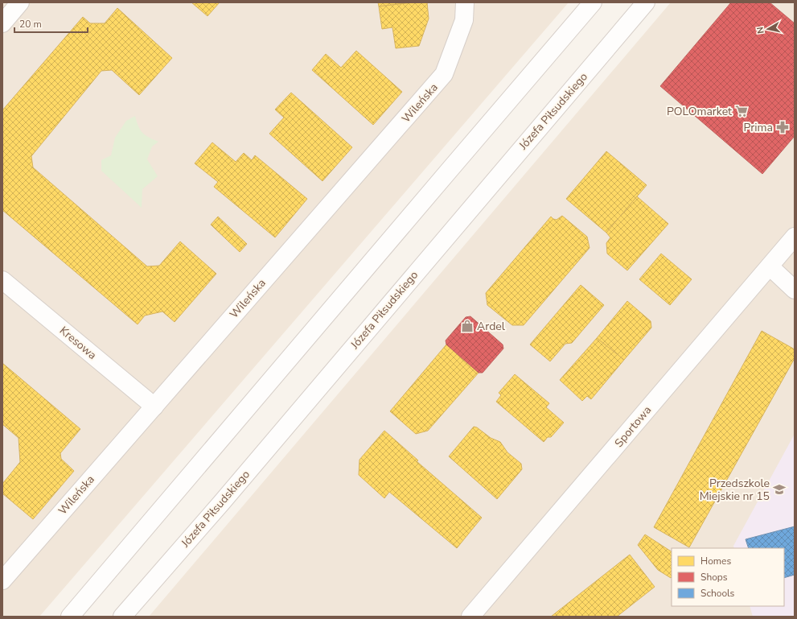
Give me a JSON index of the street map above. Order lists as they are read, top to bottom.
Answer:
{
  "streets": {
    "street": [
      "Wileńska",
      "Józefa Piłsudskiego",
      "Kresowa",
      "Sportowa"
    ]
  },
  "crossings": [
    ["Wileńska", "Kresowa"]
  ],
  "places": {
    "supermarket": ["POLOmarket"],
    "pharmacy": ["Prima"],
    "shop": ["Ardel"],
    "school or university": ["Przedszkole Miejskie nr 15"]
  },
  "legend": ["Homes", "Shops", "Schools"],
  "scale_bar": "20 m",
  "north": "left"
}
